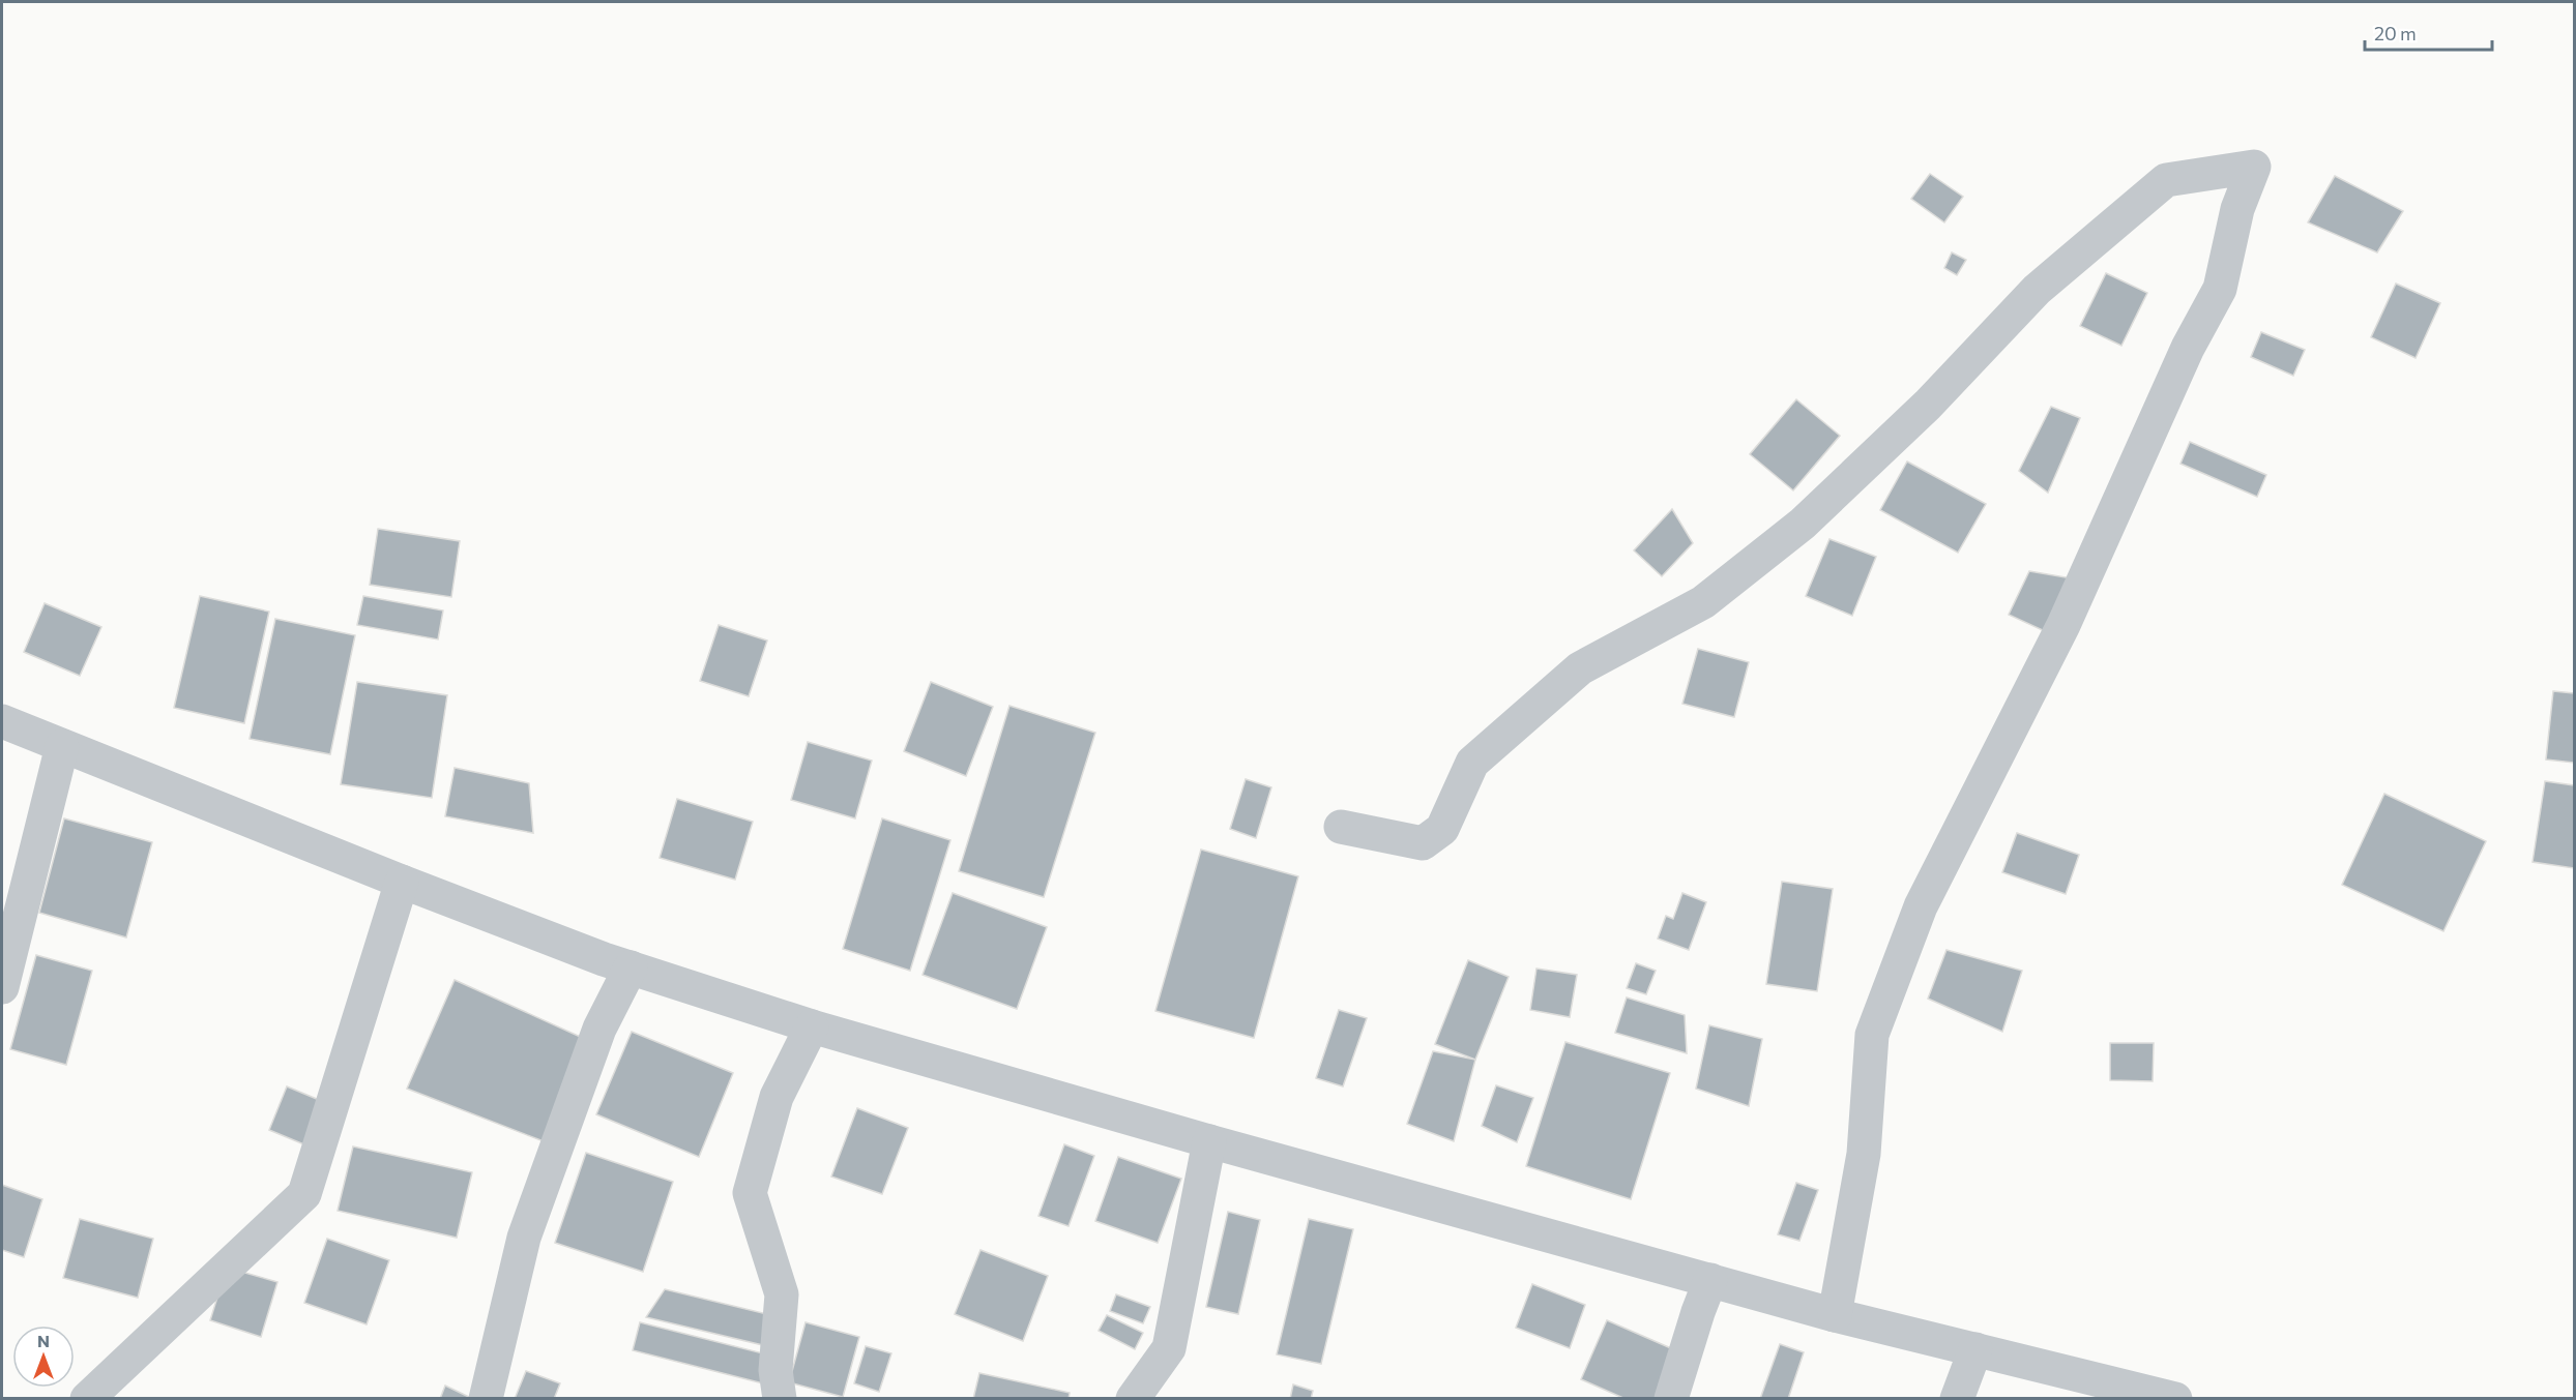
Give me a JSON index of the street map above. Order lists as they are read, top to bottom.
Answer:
{
  "scale_bar": "20 m",
  "north": "top"
}
